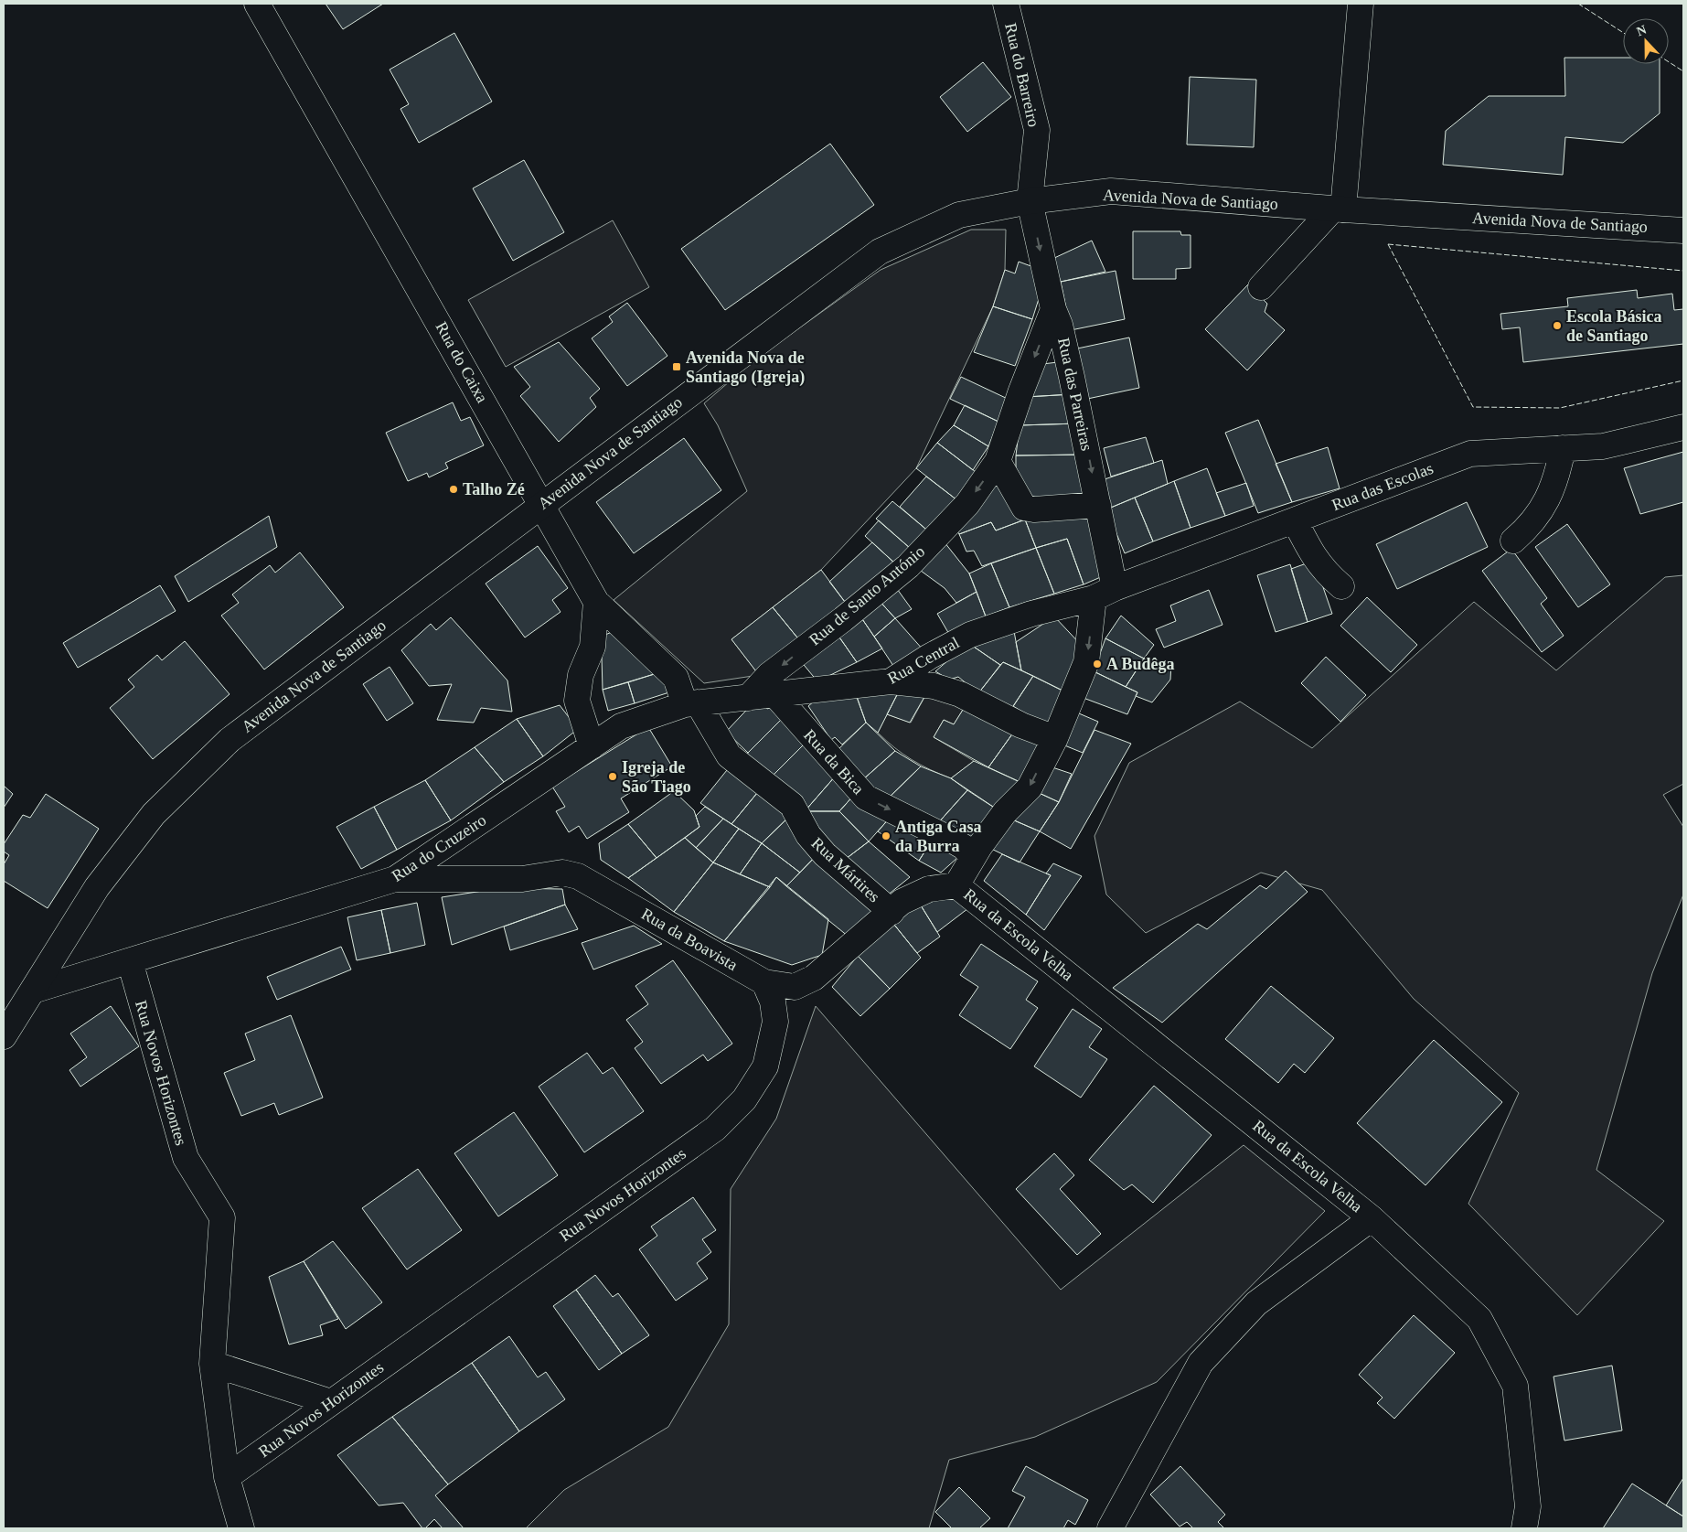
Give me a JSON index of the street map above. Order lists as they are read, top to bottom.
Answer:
{
  "streets": {
    "street": [
      "Rua do Barreiro",
      "Avenida Nova de Santiago",
      "Rua do Caixa",
      "Rua das Parreiras",
      "Rua das Escolas",
      "Rua de Santo António",
      "Rua Central",
      "Rua da Bica",
      "Rua do Cruzeiro",
      "Rua Mártires",
      "Rua da Escola Velha",
      "Rua da Boavista",
      "Rua Novos Horizontes"
    ]
  },
  "crossings": [
    ["Rua do Barreiro", "Avenida Nova de Santiago"],
    ["Rua do Barreiro", "Rua das Parreiras"],
    ["Avenida Nova de Santiago", "Rua do Caixa"],
    ["Avenida Nova de Santiago", "Rua das Parreiras"],
    ["Avenida Nova de Santiago", "Rua do Cruzeiro"],
    ["Rua do Caixa", "Rua do Cruzeiro"],
    ["Rua do Caixa", "Rua Mártires"],
    ["Rua das Parreiras", "Rua das Escolas"],
    ["Rua das Parreiras", "Rua de Santo António"],
    ["Rua das Parreiras", "Rua Central"],
    ["Rua das Parreiras", "Rua da Bica"],
    ["Rua das Parreiras", "Rua da Escola Velha"],
    ["Rua das Parreiras", "Rua da Boavista"],
    ["Rua das Escolas", "Rua Central"],
    ["Rua de Santo António", "Rua Central"],
    ["Rua de Santo António", "Rua do Cruzeiro"],
    ["Rua Central", "Rua da Bica"],
    ["Rua Central", "Rua do Cruzeiro"],
    ["Rua do Cruzeiro", "Rua Mártires"],
    ["Rua do Cruzeiro", "Rua da Boavista"],
    ["Rua do Cruzeiro", "Rua Novos Horizontes"],
    ["Rua Mártires", "Rua da Boavista"],
    ["Rua da Escola Velha", "Rua da Boavista"],
    ["Rua da Boavista", "Rua Novos Horizontes"]
  ],
  "one_way": ["Rua das Parreiras", "Rua de Santo António"],
  "places": {
    "other": [
      "Escola Básica de Santiago",
      "Talho Zé",
      "A Budêga",
      "Igreja de São Tiago",
      "Antiga Casa da Burra"
    ],
    "transit": ["Avenida Nova de Santiago (Igreja)"]
  },
  "north": "top"
}
